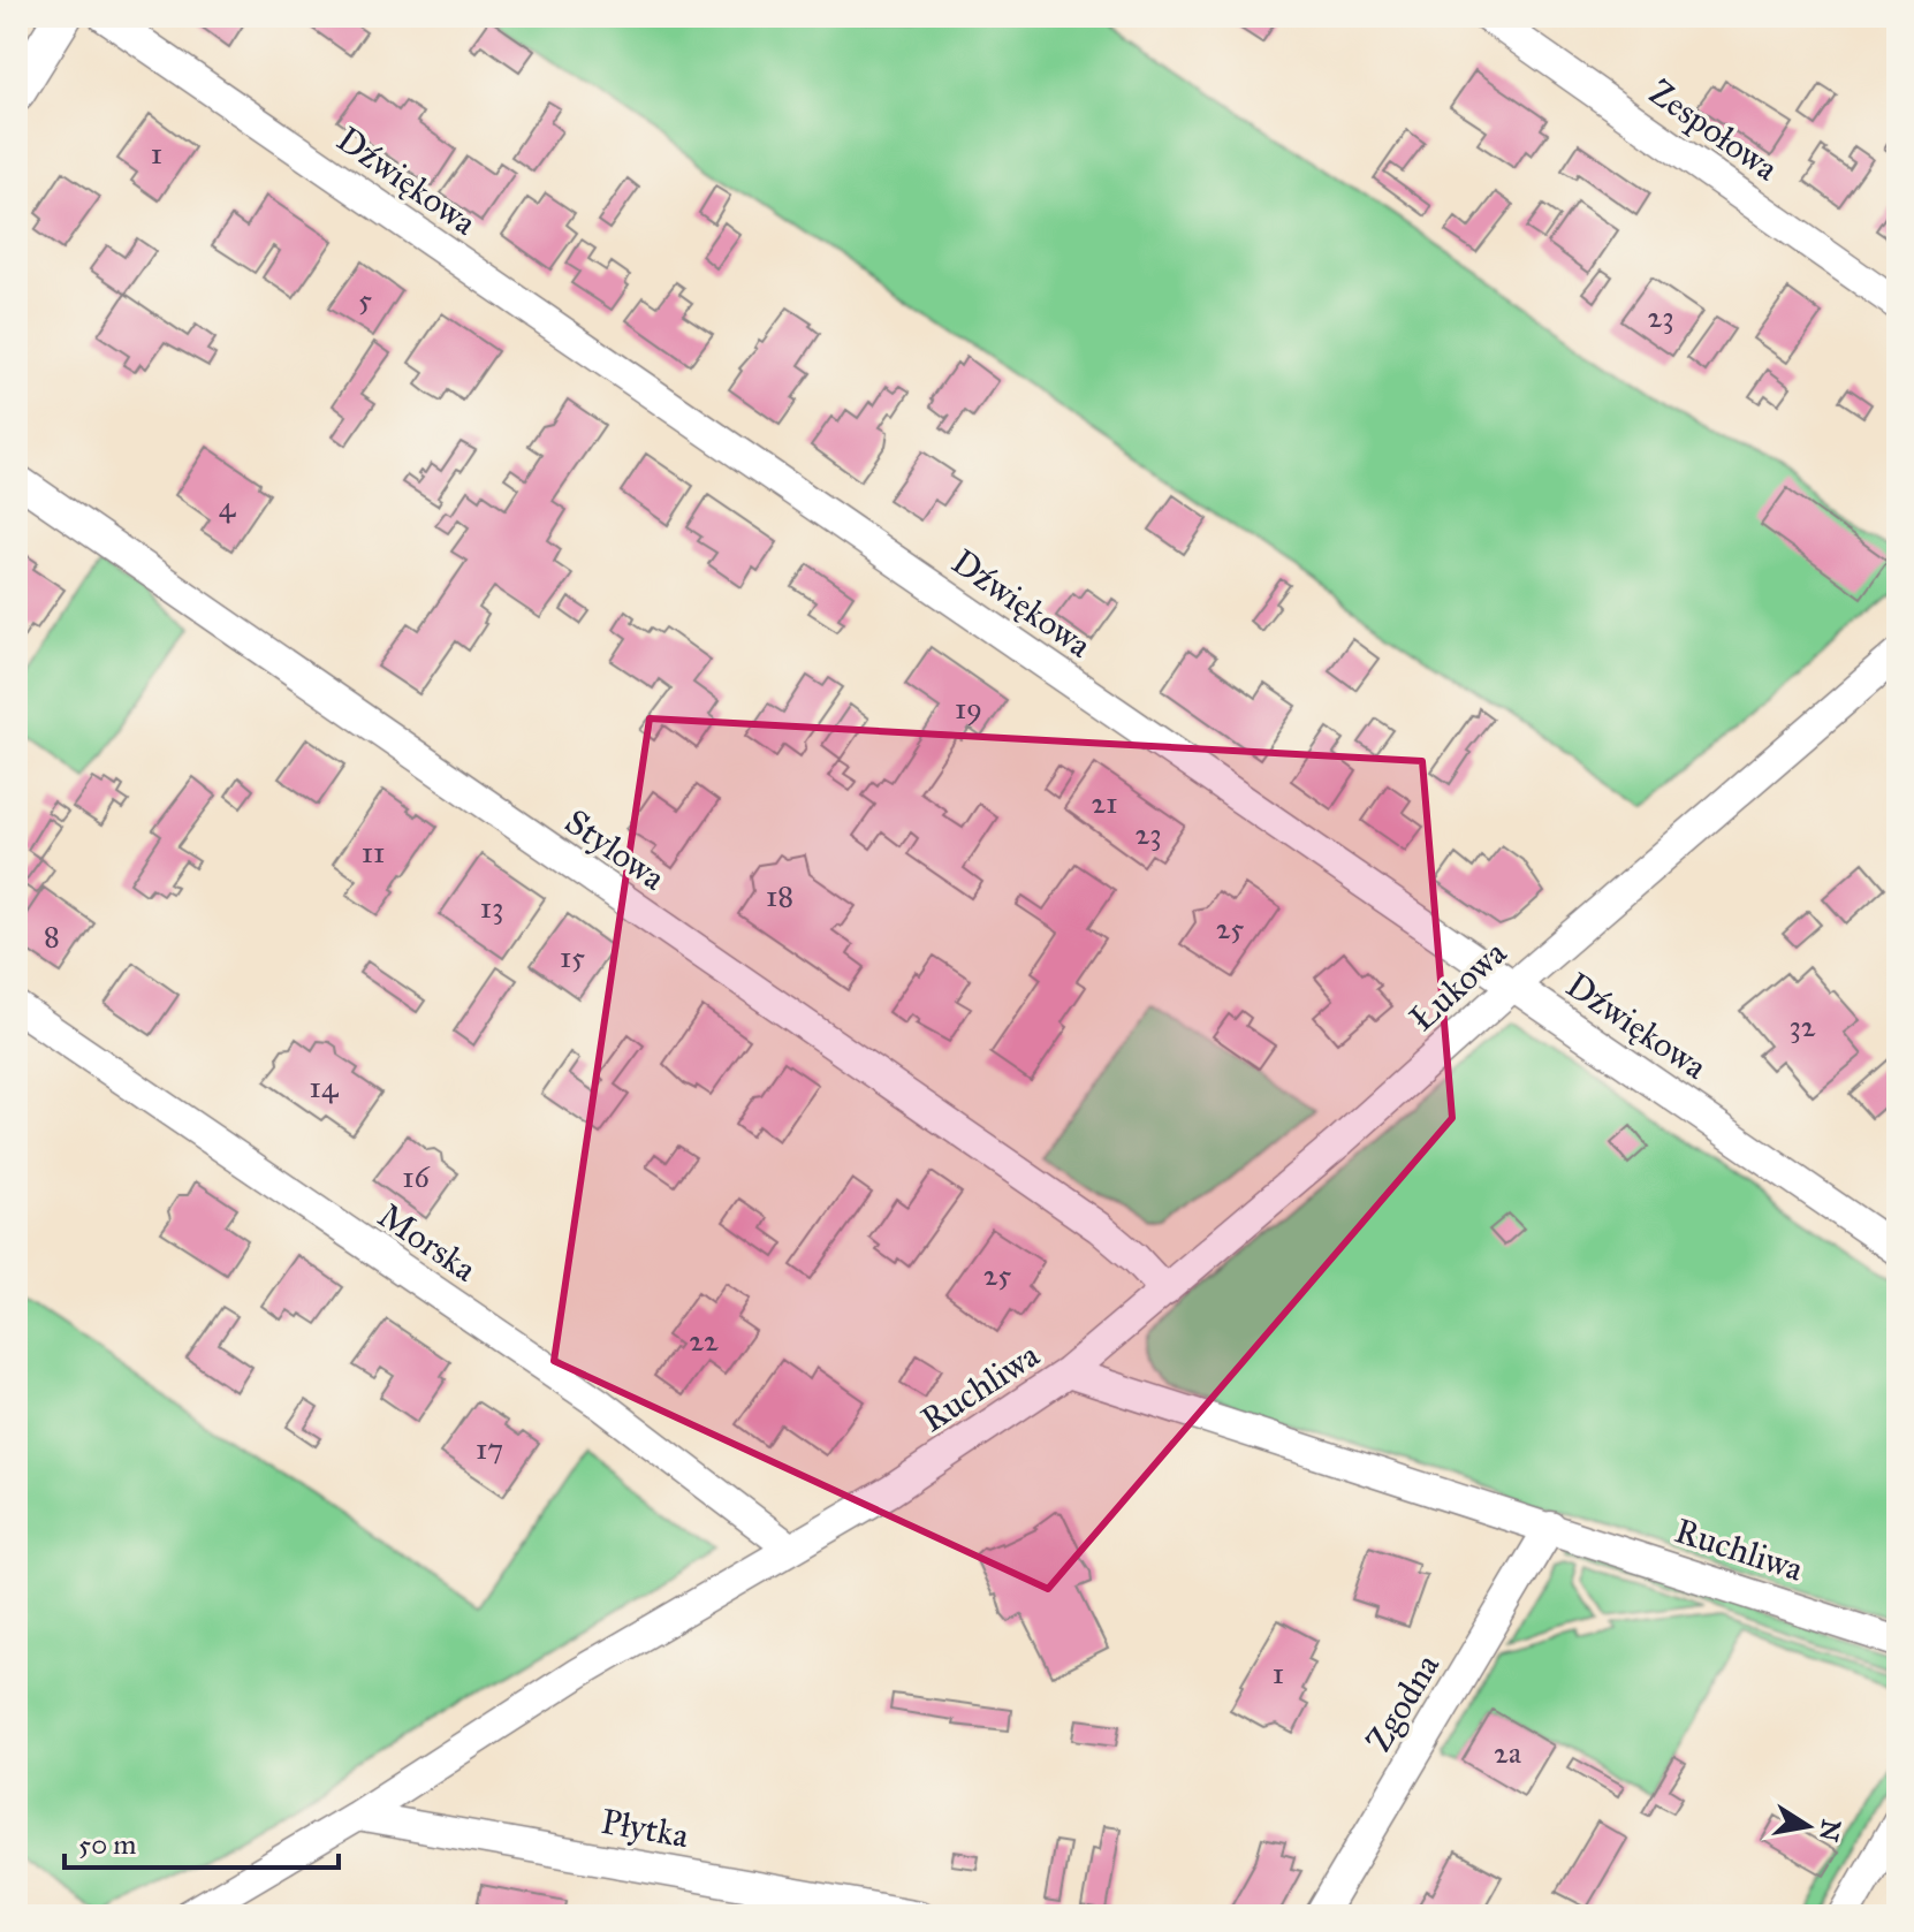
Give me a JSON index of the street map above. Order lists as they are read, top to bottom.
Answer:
{
  "streets": {
    "street": [
      "Zespołowa",
      "Dźwiękowa",
      "Stylowa",
      "Łukowa",
      "Morska",
      "Ruchliwa",
      "Zgodna",
      "Płytka"
    ]
  },
  "crossings": [
    ["Dźwiękowa", "Łukowa"],
    ["Stylowa", "Łukowa"],
    ["Łukowa", "Ruchliwa"],
    ["Morska", "Ruchliwa"],
    ["Ruchliwa", "Zgodna"],
    ["Ruchliwa", "Płytka"]
  ],
  "house_numbers": [
    "1",
    "5",
    "23",
    "4",
    "19",
    "21",
    "23",
    "11",
    "18",
    "13",
    "25",
    "8",
    "15",
    "32",
    "14",
    "16",
    "25",
    "22",
    "17",
    "1",
    "2a"
  ],
  "scale_bar": "50 m",
  "north": "right"
}
